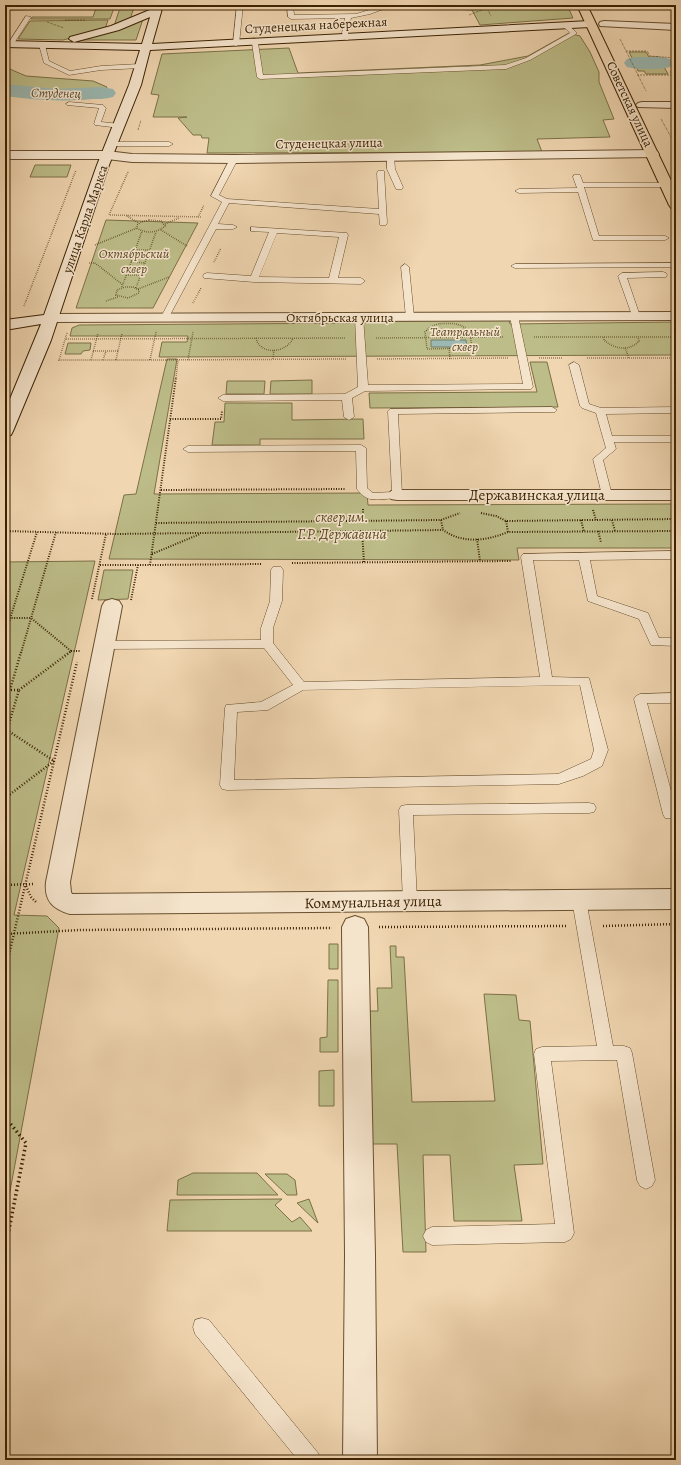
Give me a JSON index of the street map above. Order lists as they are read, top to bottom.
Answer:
{
  "streets": {
    "main road": ["Студенецкая набережная", "Советская улица"],
    "street": [
      "Студенецкая улица",
      "улица Карла Маркса",
      "Октябрьская улица",
      "Державинская улица",
      "Коммунальная улица"
    ]
  },
  "crossings": [
    ["Студенецкая набережная", "Советская улица"],
    ["Студенецкая набережная", "улица Карла Маркса"],
    ["Советская улица", "Студенецкая улица"],
    ["Студенецкая улица", "улица Карла Маркса"],
    ["улица Карла Маркса", "Октябрьская улица"]
  ],
  "water": ["Студенец"],
  "parks": ["Октябрьский сквер", "Театральный сквер", "сквер им. Г.Р. Державина"]
}
